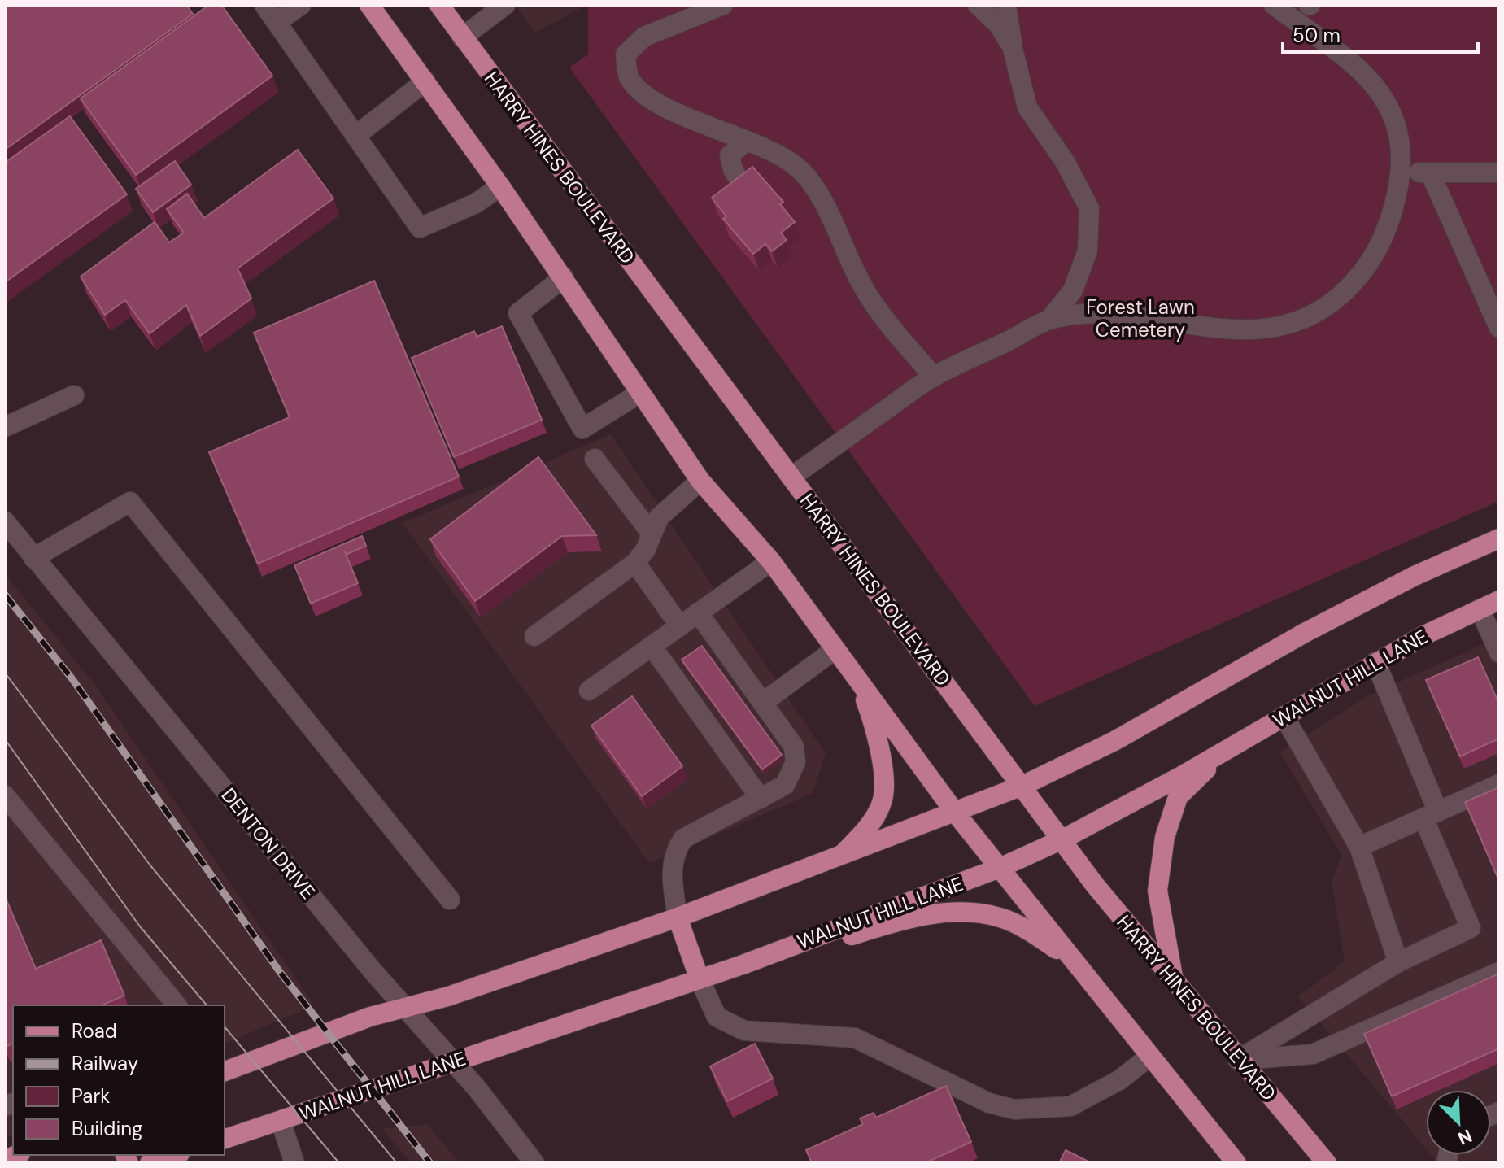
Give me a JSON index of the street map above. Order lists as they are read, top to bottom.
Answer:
{
  "streets": {
    "main road": ["HARRY HINES BOULEVARD", "WALNUT HILL LANE"],
    "street": ["DENTON DRIVE"]
  },
  "crossings": [
    ["HARRY HINES BOULEVARD", "WALNUT HILL LANE"],
    ["WALNUT HILL LANE", "DENTON DRIVE"]
  ],
  "parks": ["Forest Lawn Cemetery"],
  "legend": [
    "Road",
    "Railway",
    "Park",
    "Building"
  ],
  "scale_bar": "50 m",
  "north": "bottom right"
}
